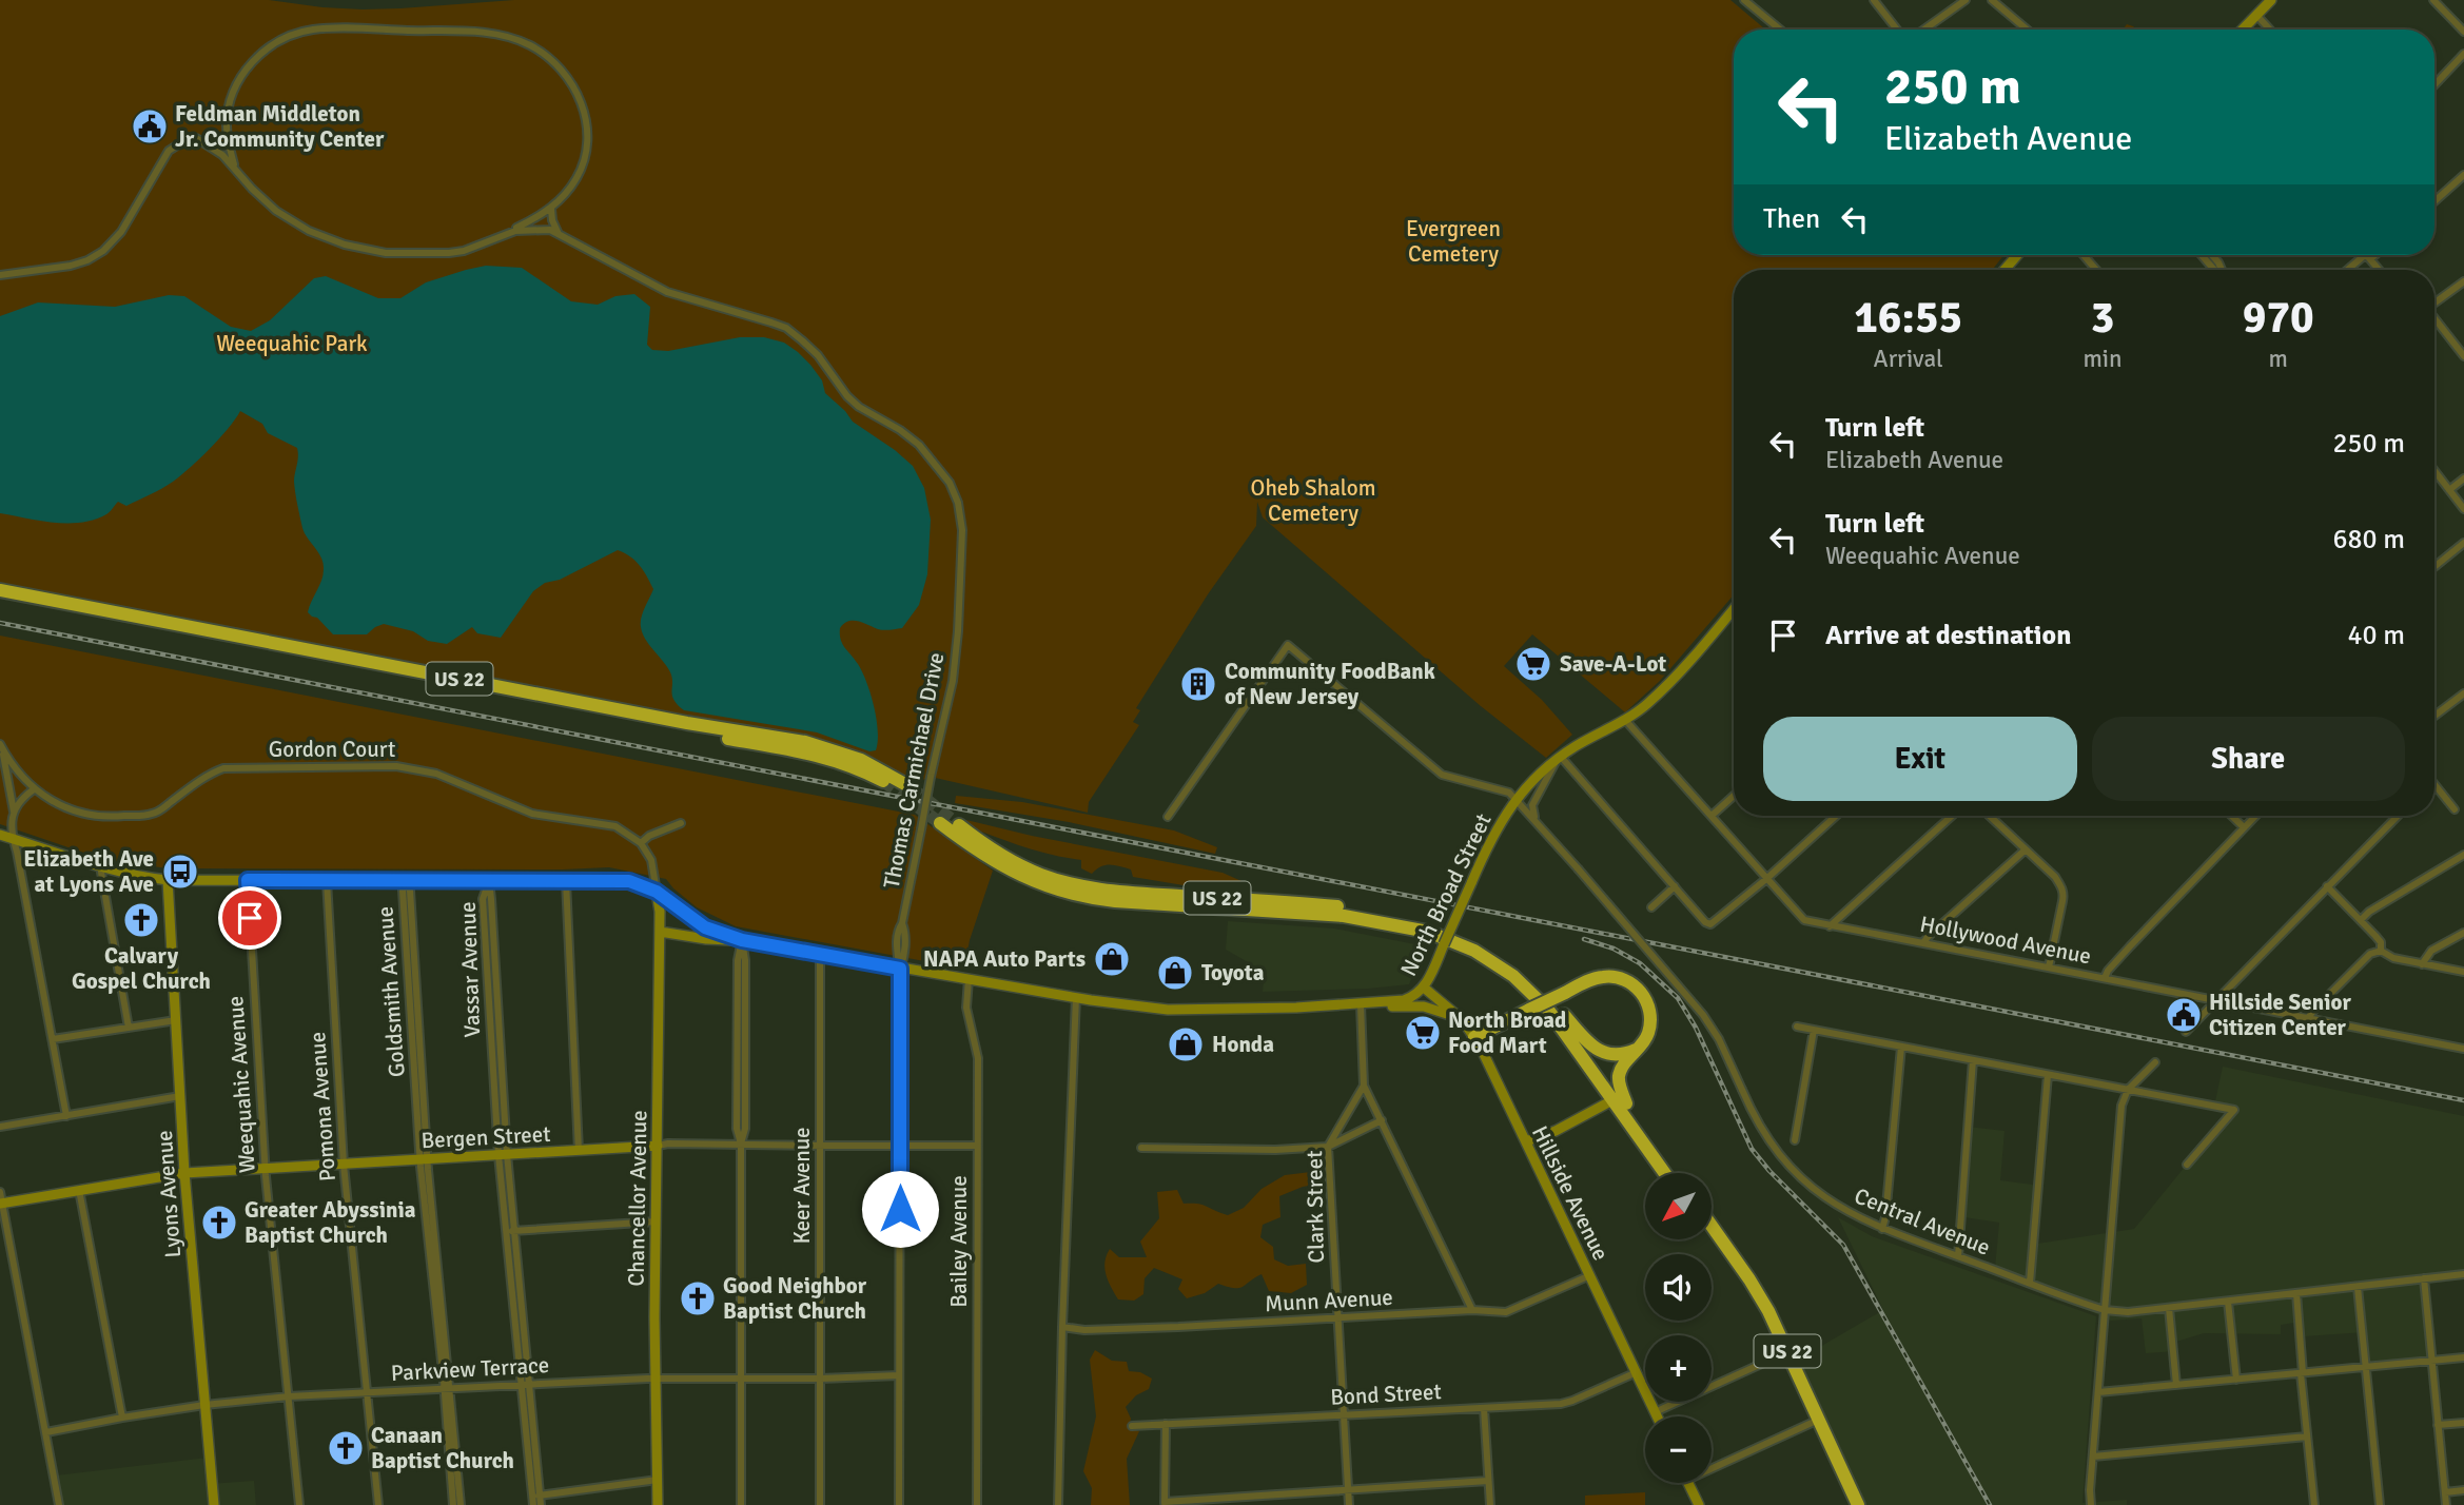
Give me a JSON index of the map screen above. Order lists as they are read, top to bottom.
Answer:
{
  "streets": {
    "highway": ["US 22"],
    "main road": [
      "North Broad Street",
      "Bergen Street",
      "Hillside Avenue",
      "Lyons Avenue",
      "Chancellor Avenue"
    ],
    "street": [
      "Gordon Court",
      "Thomas Carmichael Drive",
      "Hollywood Avenue",
      "Vassar Avenue",
      "Goldsmith Avenue",
      "Weequahic Avenue",
      "Pomona Avenue",
      "Keer Avenue",
      "Clark Street",
      "Central Avenue",
      "Bailey Avenue",
      "Munn Avenue",
      "Parkview Terrace",
      "Bond Street"
    ]
  },
  "crossings": [
    ["Thomas Carmichael Drive", "North Broad Street"],
    ["Thomas Carmichael Drive", "Bergen Street"],
    ["Thomas Carmichael Drive", "Parkview Terrace"],
    ["North Broad Street", "Hollywood Avenue"],
    ["North Broad Street", "Keer Avenue"],
    ["North Broad Street", "Hillside Avenue"],
    ["North Broad Street", "Central Avenue"],
    ["North Broad Street", "Bailey Avenue"],
    ["Vassar Avenue", "Bergen Street"],
    ["Vassar Avenue", "Parkview Terrace"],
    ["Goldsmith Avenue", "Bergen Street"],
    ["Goldsmith Avenue", "Parkview Terrace"],
    ["Weequahic Avenue", "Bergen Street"],
    ["Weequahic Avenue", "Parkview Terrace"],
    ["Pomona Avenue", "Bergen Street"],
    ["Pomona Avenue", "Parkview Terrace"],
    ["Bergen Street", "Keer Avenue"],
    ["Bergen Street", "Lyons Avenue"],
    ["Bergen Street", "Chancellor Avenue"],
    ["Bergen Street", "Bailey Avenue"],
    ["Keer Avenue", "Parkview Terrace"],
    ["Hillside Avenue", "Munn Avenue"],
    ["Hillside Avenue", "Bond Street"],
    ["Lyons Avenue", "Parkview Terrace"],
    ["Chancellor Avenue", "Parkview Terrace"],
    ["Clark Street", "Munn Avenue"],
    ["Clark Street", "Bond Street"]
  ],
  "parks": ["Evergreen Cemetery", "Weequahic Park", "Oheb Shalom Cemetery"],
  "places": {
    "public building": ["Feldman Middleton Jr. Community Center", "Hillside Senior Citizen Center"],
    "supermarket": ["Save-A-Lot", "North Broad Food Mart"],
    "building": ["Community FoodBank of New Jersey"],
    "bus stop": ["Elizabeth Ave at Lyons Ave"],
    "church": [
      "Calvary Gospel Church",
      "Greater Abyssinia Baptist Church",
      "Good Neighbor Baptist Church",
      "Canaan Baptist Church"
    ],
    "shop": ["NAPA Auto Parts", "Toyota", "Honda"]
  },
  "north": "bottom left",
  "page": {
    "turn": ["250 m", "Elizabeth Avenue"],
    "then": "Then",
    "eta": [
      "16:55",
      "Arrival",
      "3",
      "min",
      "970",
      "m"
    ],
    "list": [
      {
        "name": "Turn left",
        "note": "Elizabeth Avenue",
        "value": "250 m"
      },
      {
        "name": "Turn left",
        "note": "Weequahic Avenue",
        "value": "680 m"
      },
      {
        "name": "Arrive at destination",
        "value": "40 m"
      }
    ],
    "buttons": ["Exit", "Share"],
    "map_buttons": ["+", "−"]
  }
}
